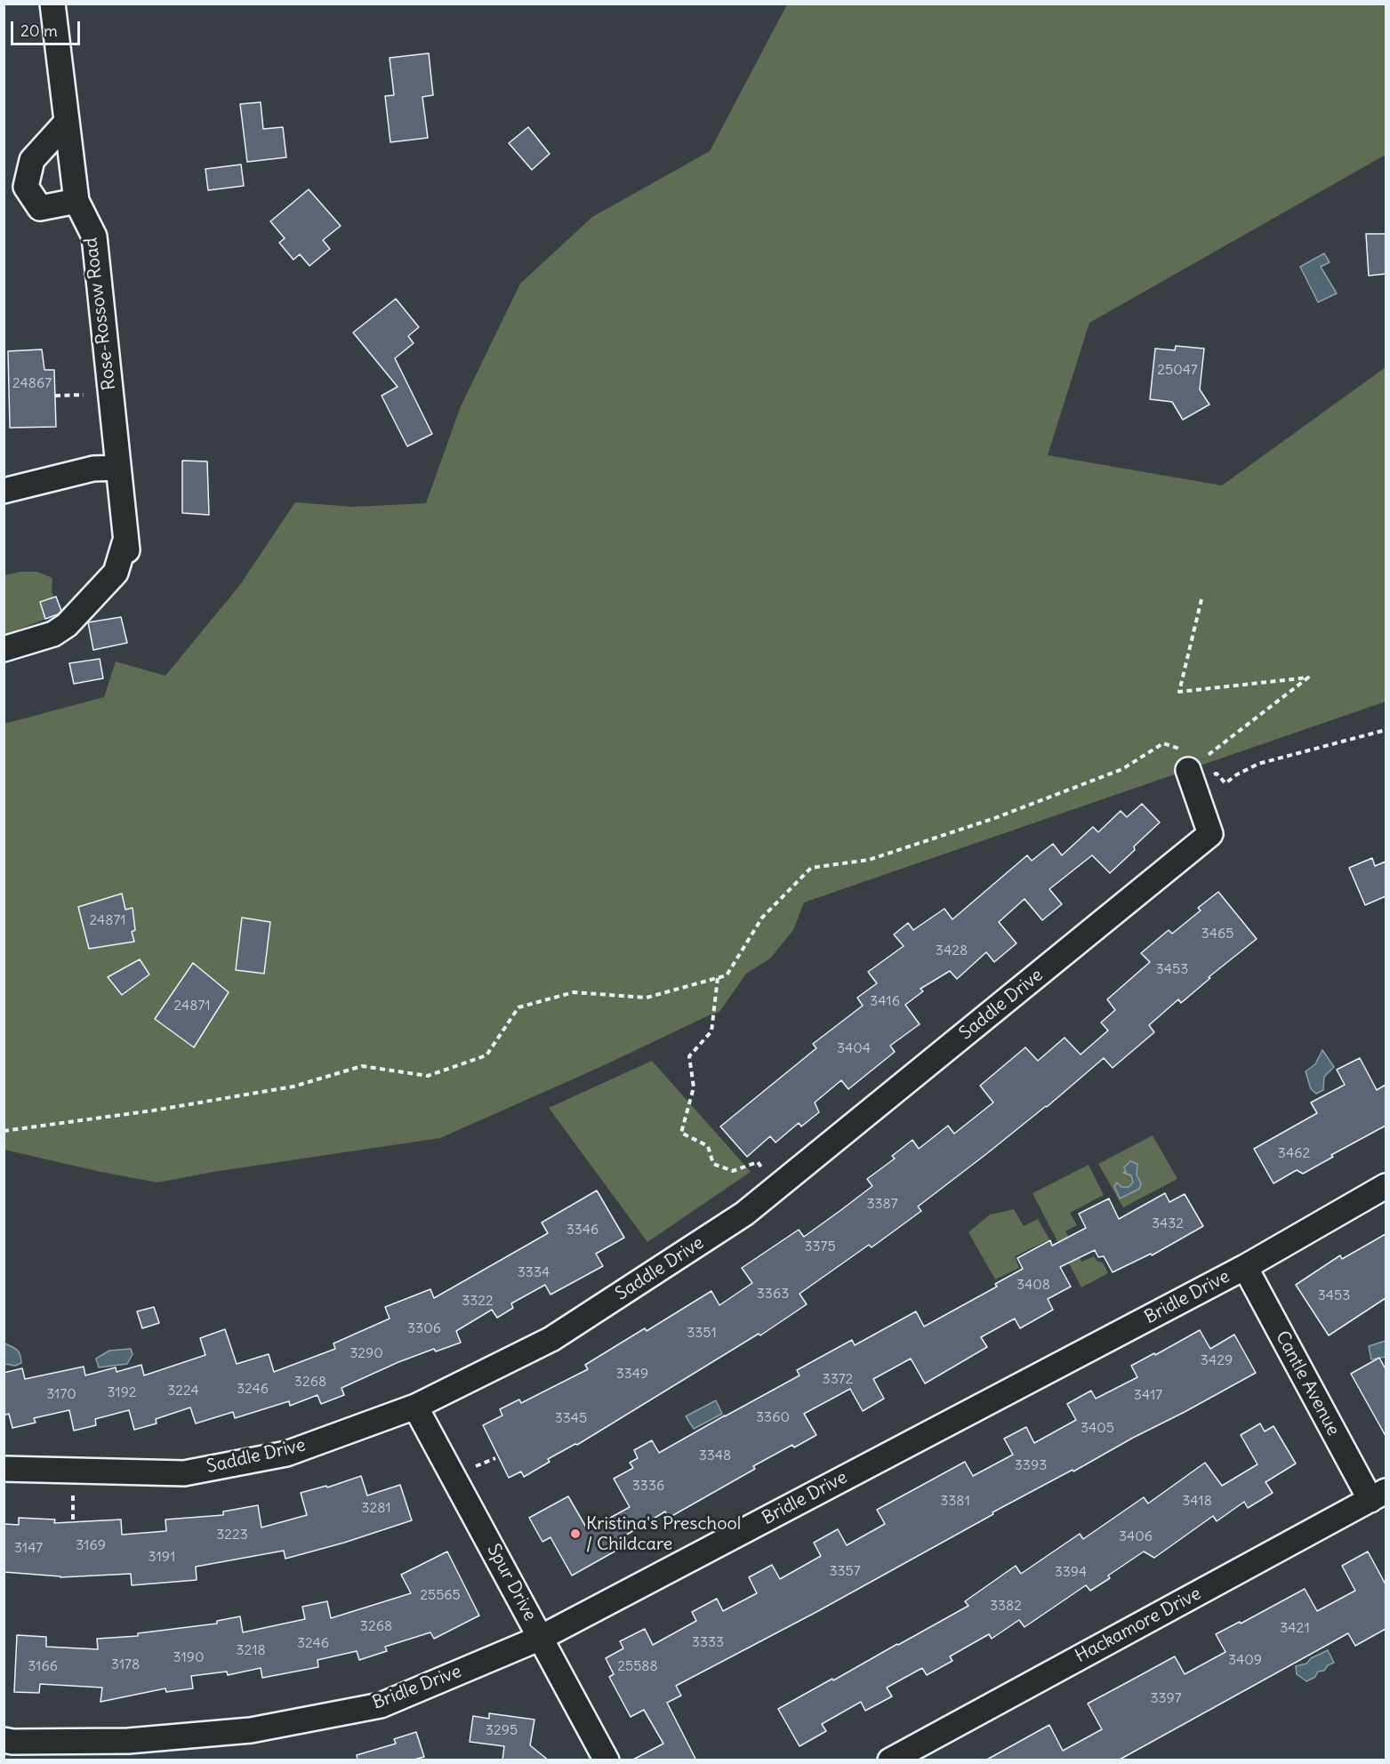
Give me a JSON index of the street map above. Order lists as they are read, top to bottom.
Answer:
{
  "streets": {
    "street": [
      "Rose-Rossow Road",
      "Saddle Drive",
      "Bridle Drive",
      "Cantle Avenue",
      "Spur Drive",
      "Hackamore Drive"
    ]
  },
  "crossings": [
    ["Saddle Drive", "Spur Drive"],
    ["Bridle Drive", "Cantle Avenue"],
    ["Bridle Drive", "Spur Drive"],
    ["Cantle Avenue", "Hackamore Drive"]
  ],
  "places": ["Kristina's Preschool / Childcare"],
  "house_numbers": [
    "25047",
    "24867",
    "24871",
    "3465",
    "3428",
    "3453",
    "3416",
    "24871",
    "3404",
    "3462",
    "3387",
    "3432",
    "3346",
    "3375",
    "3334",
    "3408",
    "3363",
    "3453",
    "3322",
    "3306",
    "3351",
    "3290",
    "3429",
    "3349",
    "3372",
    "3268",
    "3246",
    "3224",
    "3192",
    "3170",
    "3417",
    "3360",
    "3345",
    "3405",
    "3348",
    "3393",
    "3336",
    "3381",
    "3418",
    "3281",
    "3223",
    "3406",
    "3169",
    "3147",
    "3191",
    "3357",
    "3394",
    "25565",
    "3382",
    "3268",
    "3421",
    "3333",
    "3246",
    "3218",
    "3190",
    "3409",
    "3178",
    "3166",
    "25588",
    "3397",
    "3295"
  ],
  "scale_bar": "20 m"
}
